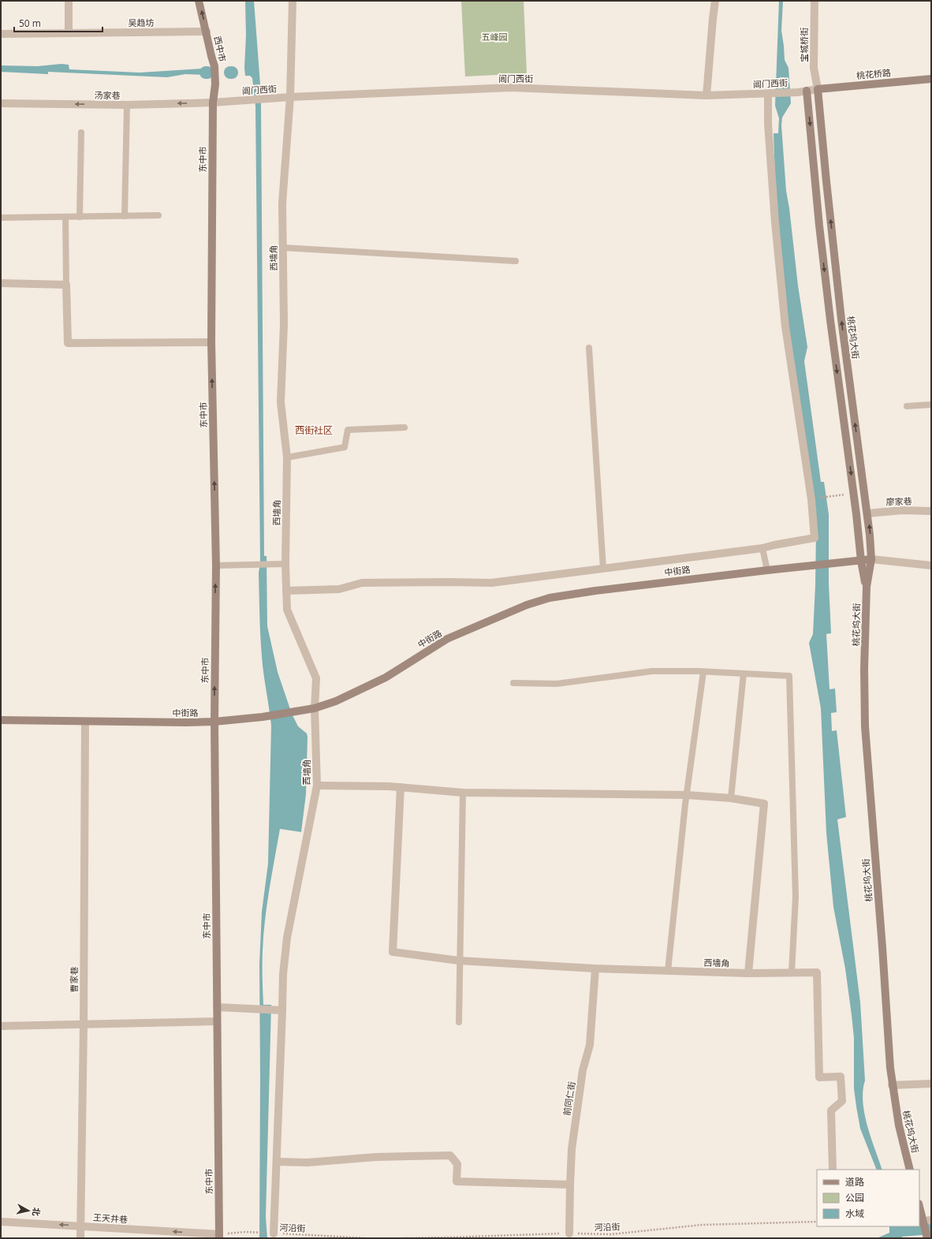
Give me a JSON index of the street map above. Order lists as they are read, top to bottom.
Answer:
{
  "streets": {
    "main road": [
      "西中市",
      "桃花桥路",
      "东中市",
      "桃花坞大街",
      "中街路"
    ],
    "street": [
      "吴趋坊",
      "宝城桥街",
      "阊门西街",
      "汤家巷",
      "西墙角",
      "廖家巷",
      "曹家巷",
      "前同仁街",
      "王天井巷"
    ],
    "path": ["河沿街"]
  },
  "crossings": [
    ["吴趋坊", "西中市"],
    ["宝城桥街", "桃花桥路"],
    ["宝城桥街", "阊门西街"],
    ["宝城桥街", "桃花坞大街"],
    ["西中市", "阊门西街"],
    ["西中市", "汤家巷"],
    ["西中市", "东中市"],
    ["桃花桥路", "阊门西街"],
    ["桃花桥路", "桃花坞大街"],
    ["阊门西街", "汤家巷"],
    ["阊门西街", "东中市"],
    ["阊门西街", "西墙角"],
    ["阊门西街", "桃花坞大街"],
    ["汤家巷", "东中市"],
    ["东中市", "中街路"],
    ["东中市", "王天井巷"],
    ["东中市", "河沿街"],
    ["西墙角", "中街路"],
    ["西墙角", "前同仁街"],
    ["西墙角", "河沿街"],
    ["桃花坞大街", "廖家巷"],
    ["桃花坞大街", "中街路"],
    ["中街路", "曹家巷"],
    ["曹家巷", "王天井巷"],
    ["前同仁街", "河沿街"],
    ["王天井巷", "河沿街"]
  ],
  "one_way": ["汤家巷", "王天井巷"],
  "districts": ["西街社区"],
  "parks": ["五峰园"],
  "legend": ["道路", "公园", "水域"],
  "scale_bar": "50 m",
  "north": "right"
}
